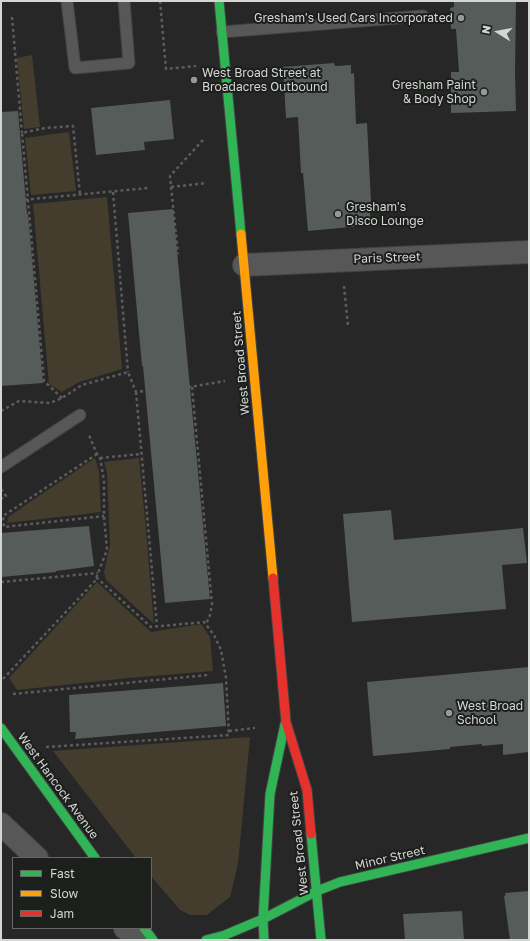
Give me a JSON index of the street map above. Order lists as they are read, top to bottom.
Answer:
{
  "streets": {
    "main road": ["West Broad Street", "West Hancock Avenue", "Minor Street"],
    "street": ["Paris Street"]
  },
  "crossings": [
    ["Paris Street", "West Broad Street"],
    ["West Broad Street", "Minor Street"]
  ],
  "places": [
    "Gresham's Used Cars Incorporated",
    "West Broad Street at Broadacres Outbound",
    "Gresham Paint & Body Shop",
    "Gresham's Disco Lounge",
    "West Broad School"
  ],
  "legend": ["Fast", "Slow", "Jam"],
  "north": "left"
}
